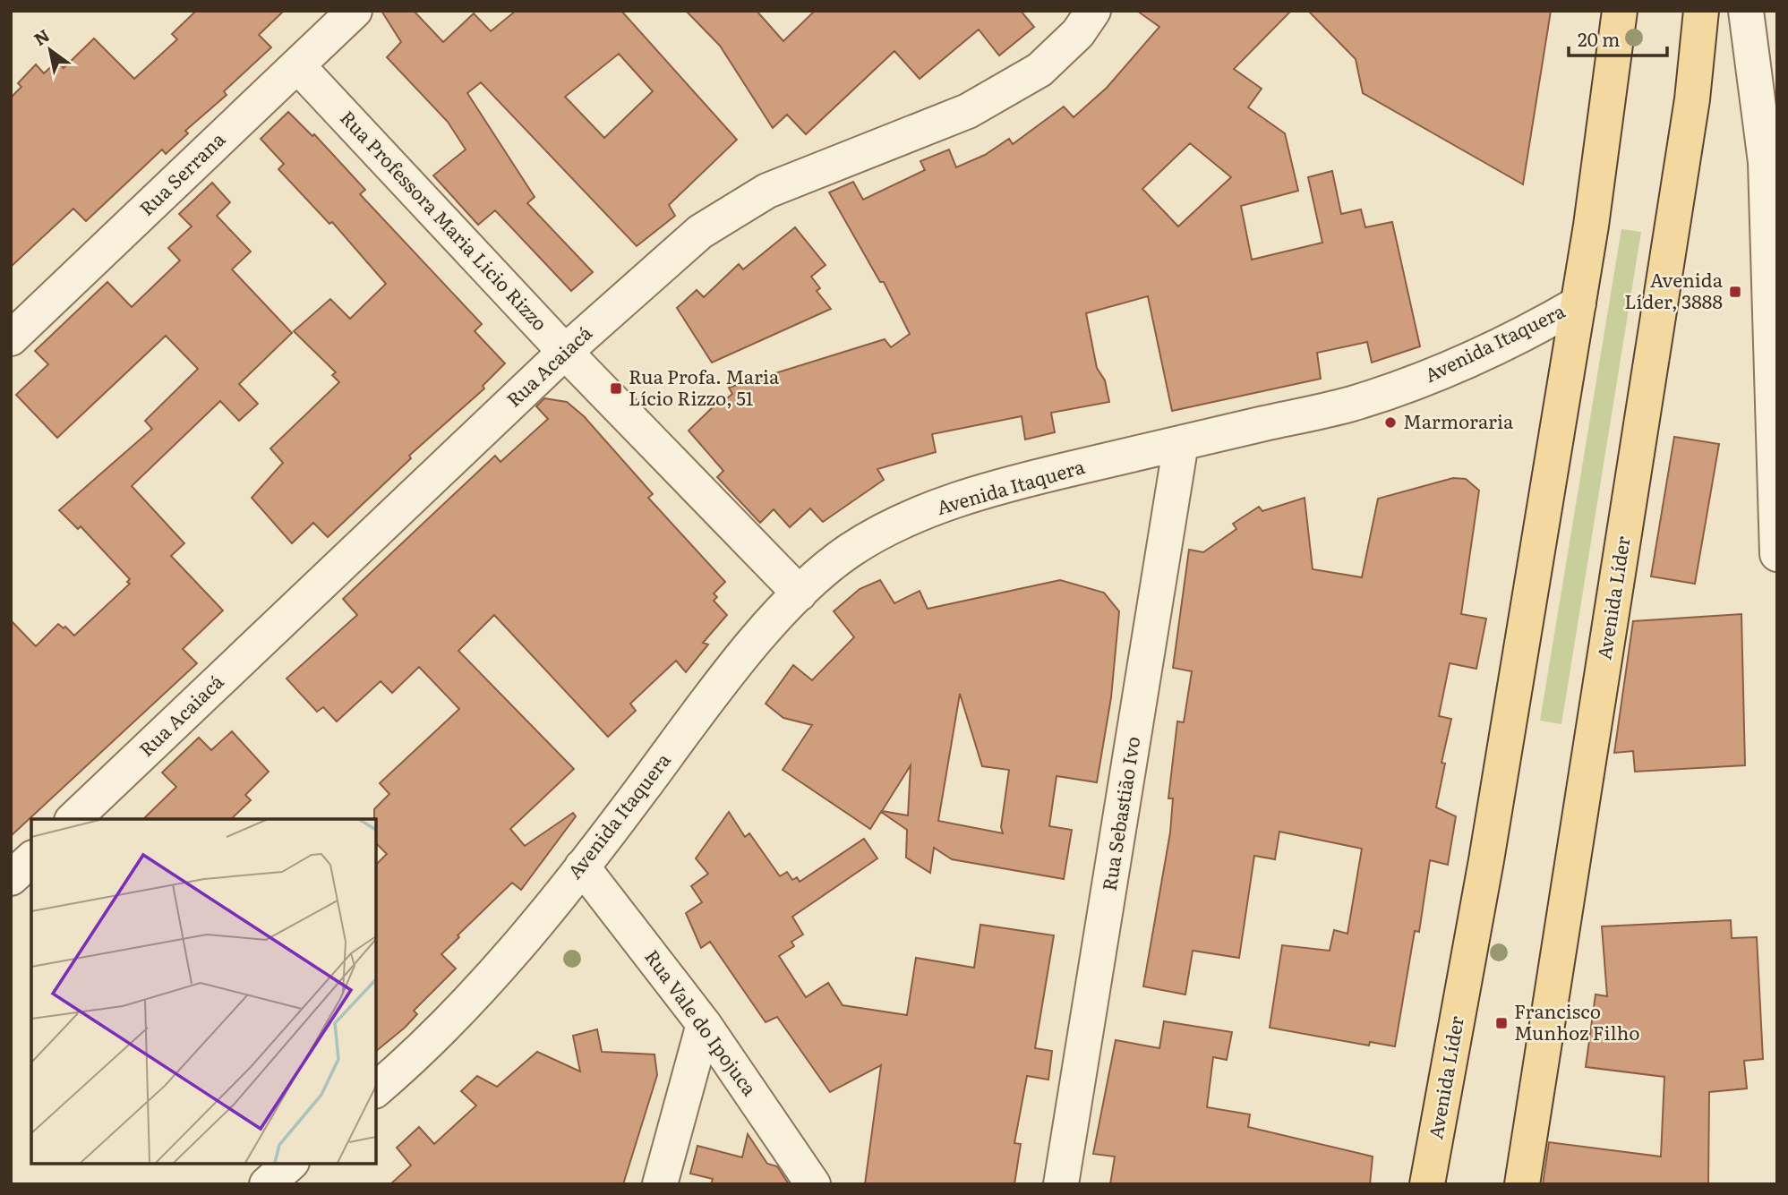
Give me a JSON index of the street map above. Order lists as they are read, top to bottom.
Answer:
{
  "streets": {
    "main road": ["Avenida Itaquera", "Avenida Líder"],
    "street": [
      "Rua Serrana",
      "Rua Professora Maria Licio Rizzo",
      "Rua Acaiacá",
      "Rua Sebastião Ivo",
      "Rua Vale do Ipojuca"
    ]
  },
  "crossings": [
    ["Rua Serrana", "Rua Professora Maria Licio Rizzo"],
    ["Rua Professora Maria Licio Rizzo", "Avenida Itaquera"],
    ["Rua Professora Maria Licio Rizzo", "Rua Acaiacá"],
    ["Avenida Itaquera", "Avenida Líder"],
    ["Avenida Itaquera", "Rua Sebastião Ivo"],
    ["Avenida Itaquera", "Rua Vale do Ipojuca"]
  ],
  "places": {
    "transit": ["Avenida Líder, 3888", "Rua Profa. Maria Lício Rizzo, 51", "Francisco Munhoz Filho"],
    "other": ["Marmoraria"]
  },
  "scale_bar": "20 m",
  "north": "top left"
}
